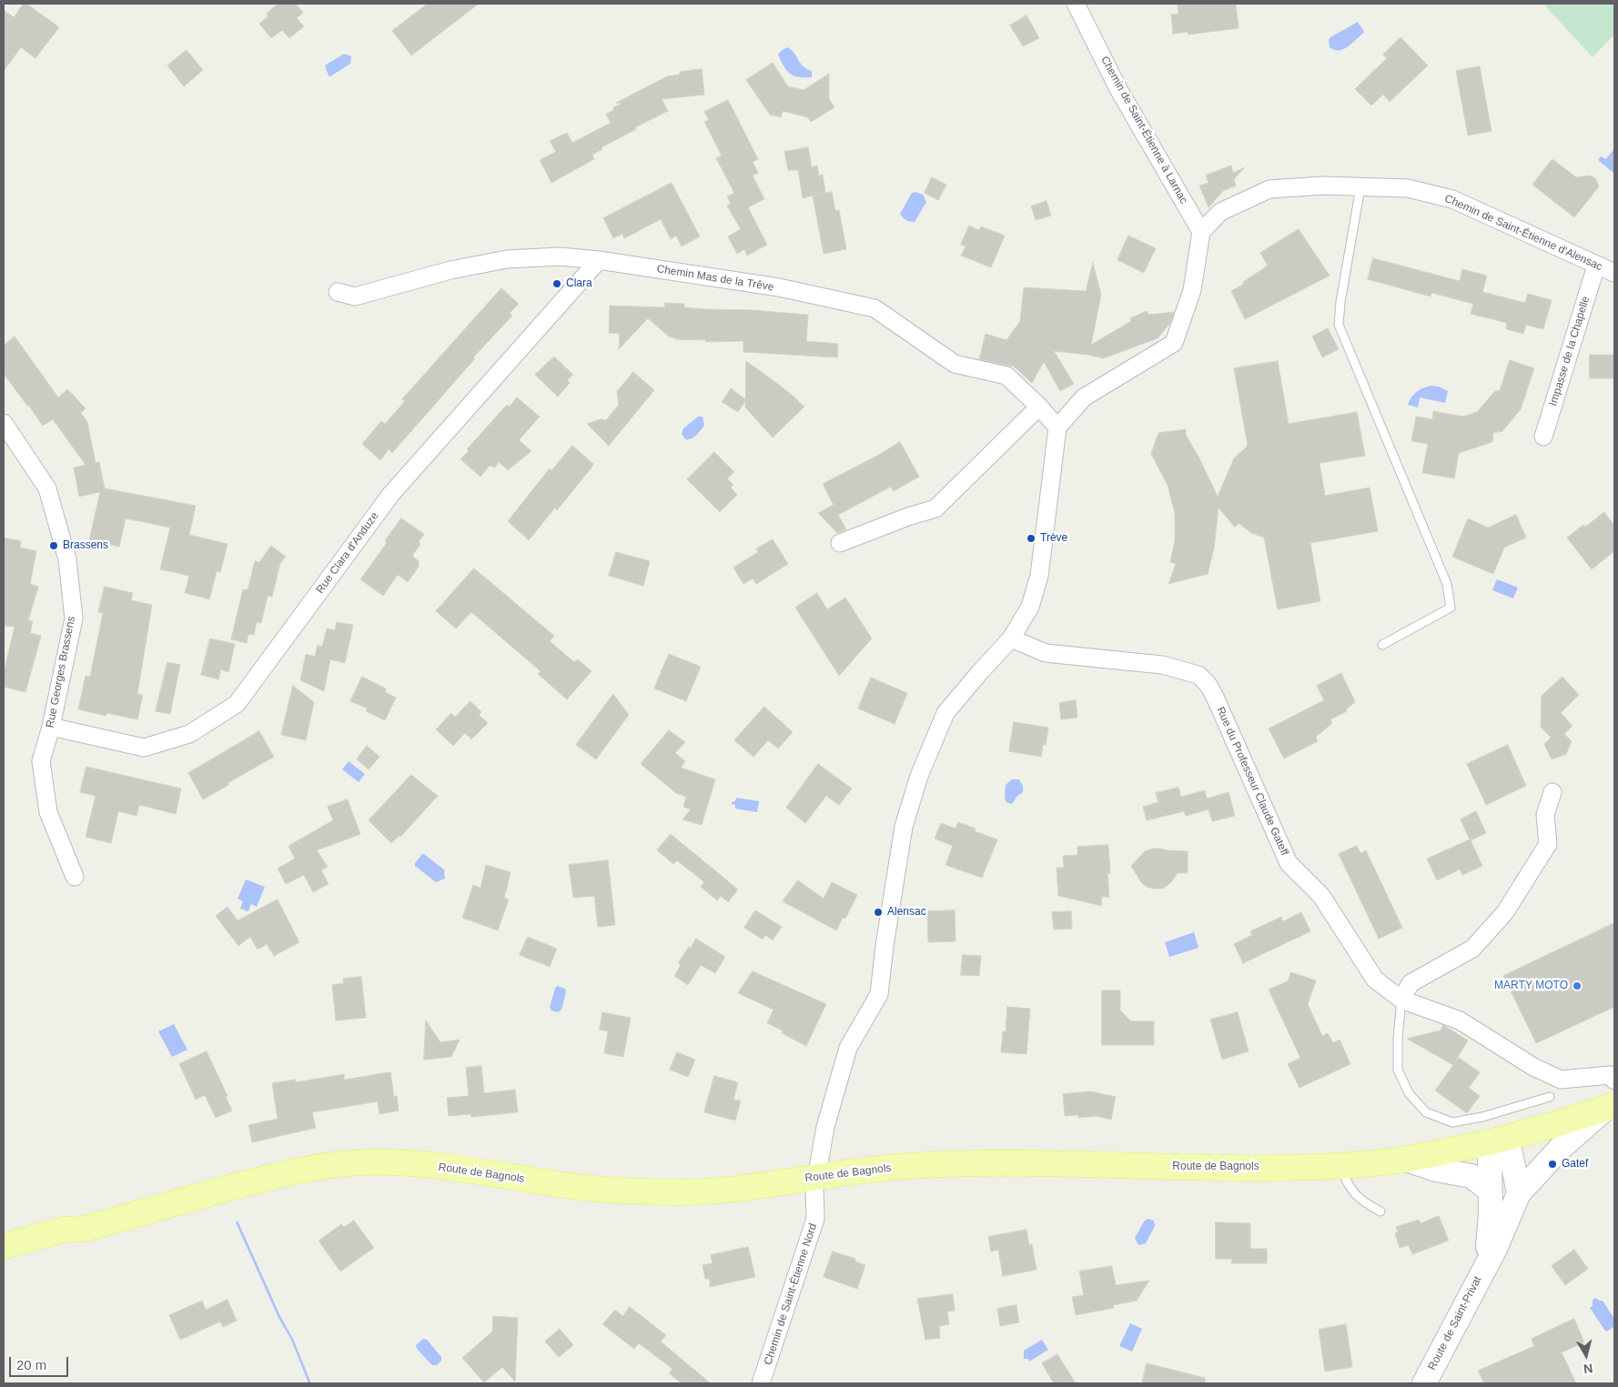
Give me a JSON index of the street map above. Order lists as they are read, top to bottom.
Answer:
{
  "streets": {
    "main road": ["Route de Bagnols"],
    "street": [
      "Chemin de Saint-Étienne à Larnac",
      "Chemin de Saint-Étienne d'Alensac",
      "Chemin Mas de la Trêve",
      "Impasse de la Chapelle",
      "Rue Clara d'Anduze",
      "Rue Georges Brassens",
      "Rue du Professeur Claude Gateff",
      "Chemin de Saint-Étienne Nord",
      "Route de Saint-Privat"
    ]
  },
  "crossings": [
    ["Chemin de Saint-Étienne à Larnac", "Chemin de Saint-Étienne d'Alensac"],
    ["Chemin de Saint-Étienne d'Alensac", "Impasse de la Chapelle"],
    ["Chemin Mas de la Trêve", "Rue Clara d'Anduze"],
    ["Rue Clara d'Anduze", "Rue Georges Brassens"],
    ["Route de Bagnols", "Chemin de Saint-Étienne Nord"]
  ],
  "places": [
    "Clara",
    "Trève",
    "Brassens",
    "Alensac",
    "MARTY MOTO",
    "Gatef"
  ],
  "scale_bar": "20 m",
  "north": "bottom"
}
